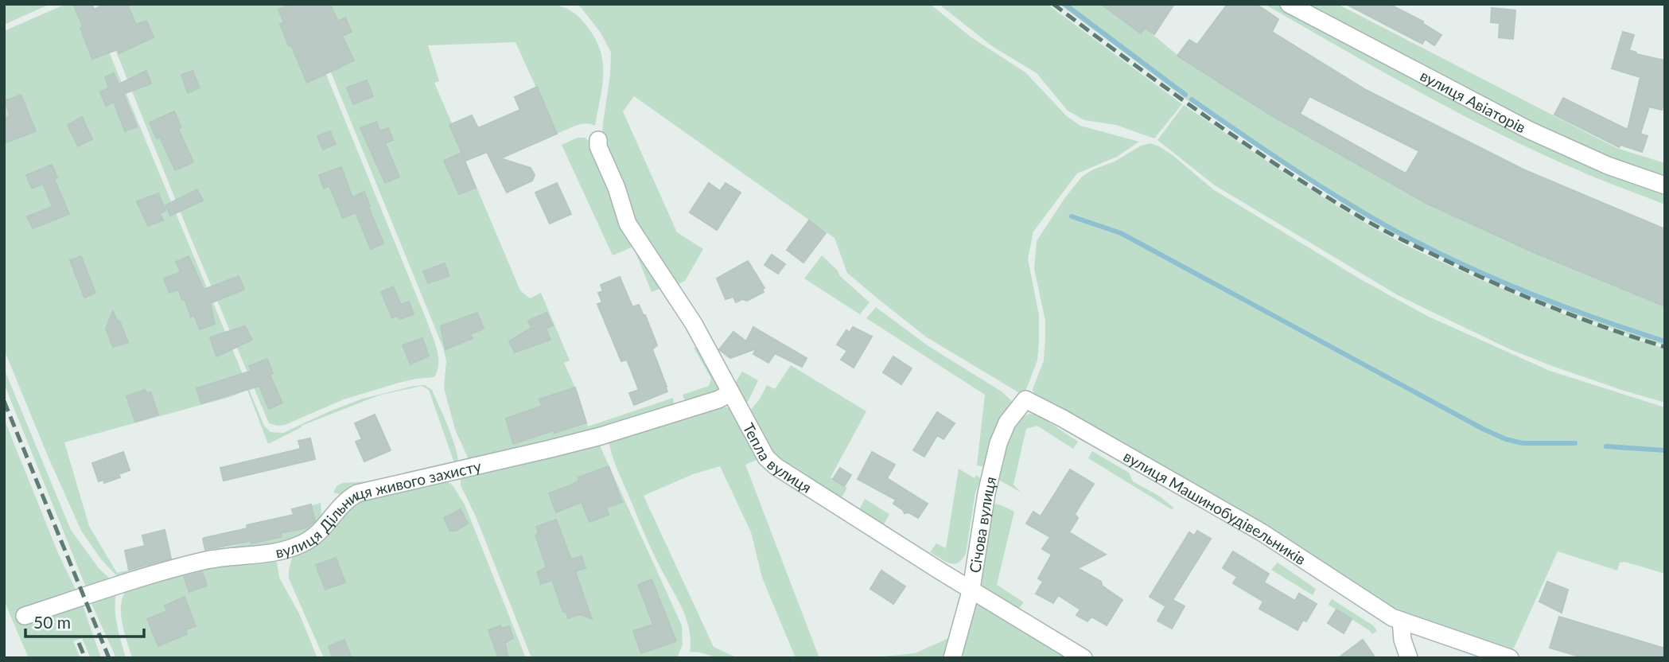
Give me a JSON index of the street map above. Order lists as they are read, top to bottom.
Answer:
{
  "streets": {
    "street": [
      "вулиця Авіаторів",
      "Тепла вулиця",
      "вулиця Дільниця живого захисту",
      "вулиця Машинобудівельників",
      "Січова вулиця"
    ]
  },
  "crossings": [
    ["Тепла вулиця", "вулиця Дільниця живого захисту"],
    ["Тепла вулиця", "Січова вулиця"],
    ["вулиця Машинобудівельників", "Січова вулиця"]
  ],
  "scale_bar": "50 m"
}
